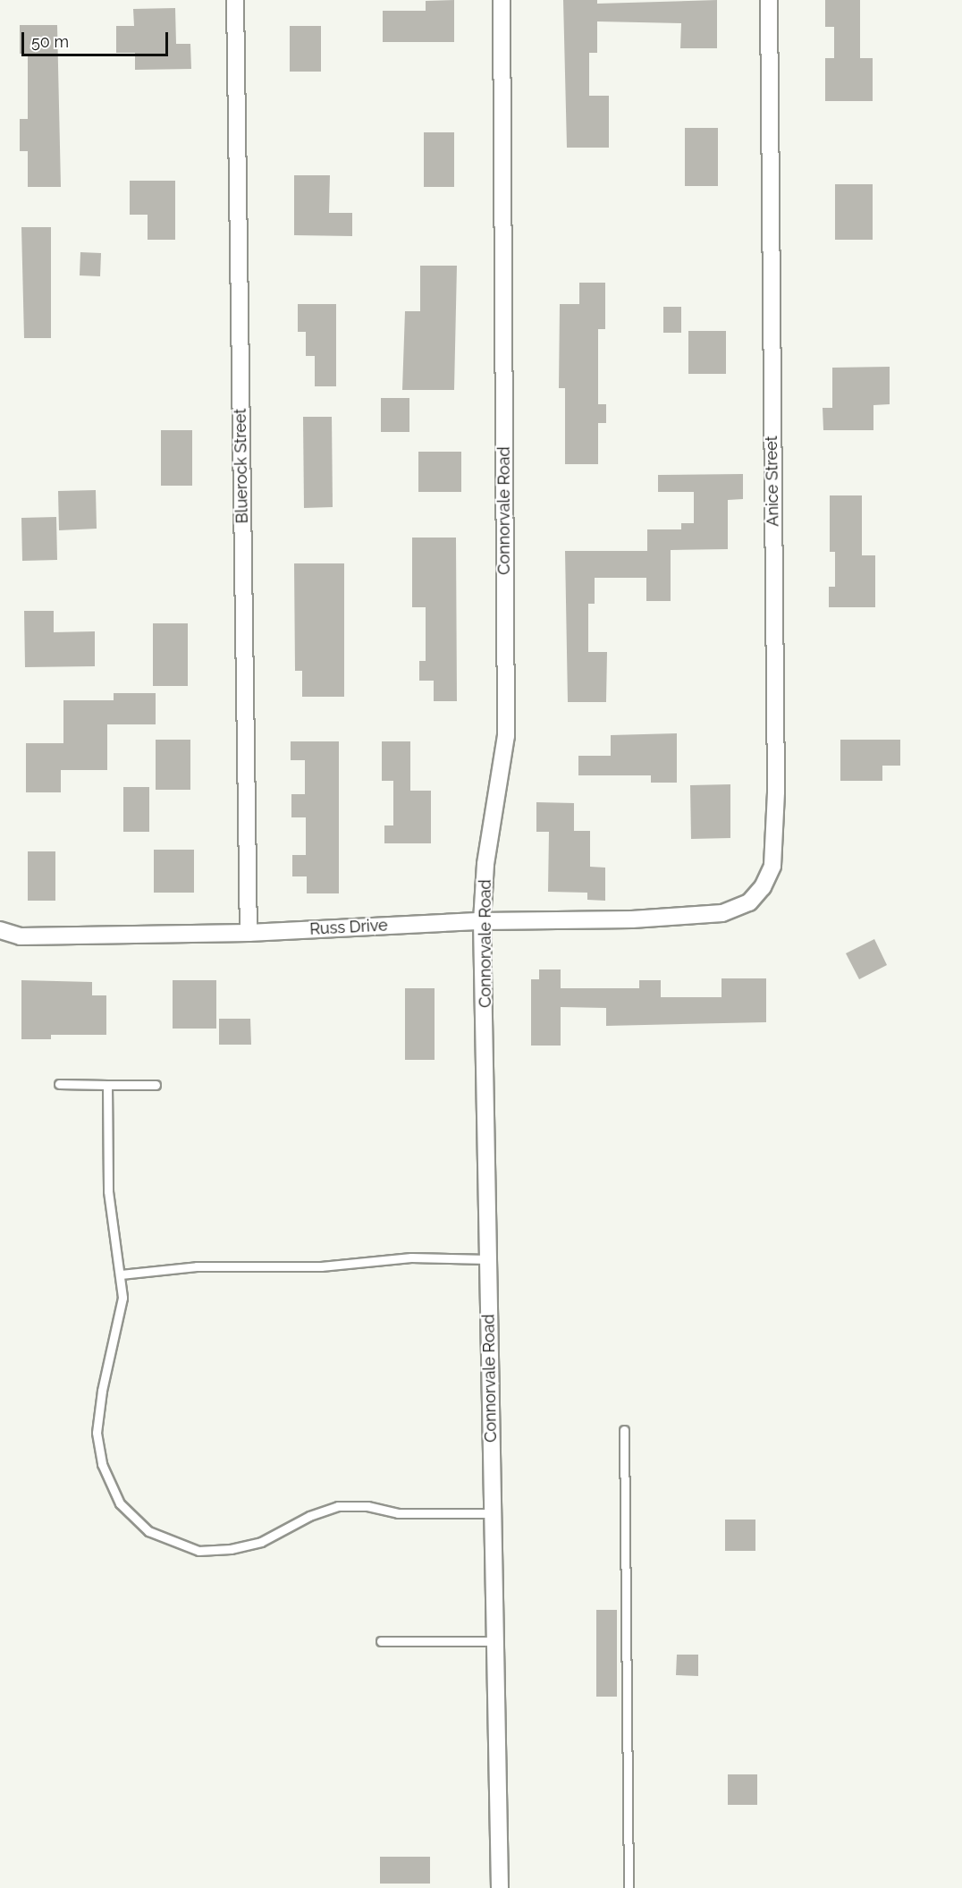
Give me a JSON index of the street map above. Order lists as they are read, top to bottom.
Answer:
{
  "streets": {
    "street": [
      "Bluerock Street",
      "Anice Street",
      "Connorvale Road",
      "Russ Drive"
    ]
  },
  "crossings": [
    ["Bluerock Street", "Russ Drive"],
    ["Anice Street", "Russ Drive"],
    ["Connorvale Road", "Russ Drive"]
  ],
  "scale_bar": "50 m"
}
